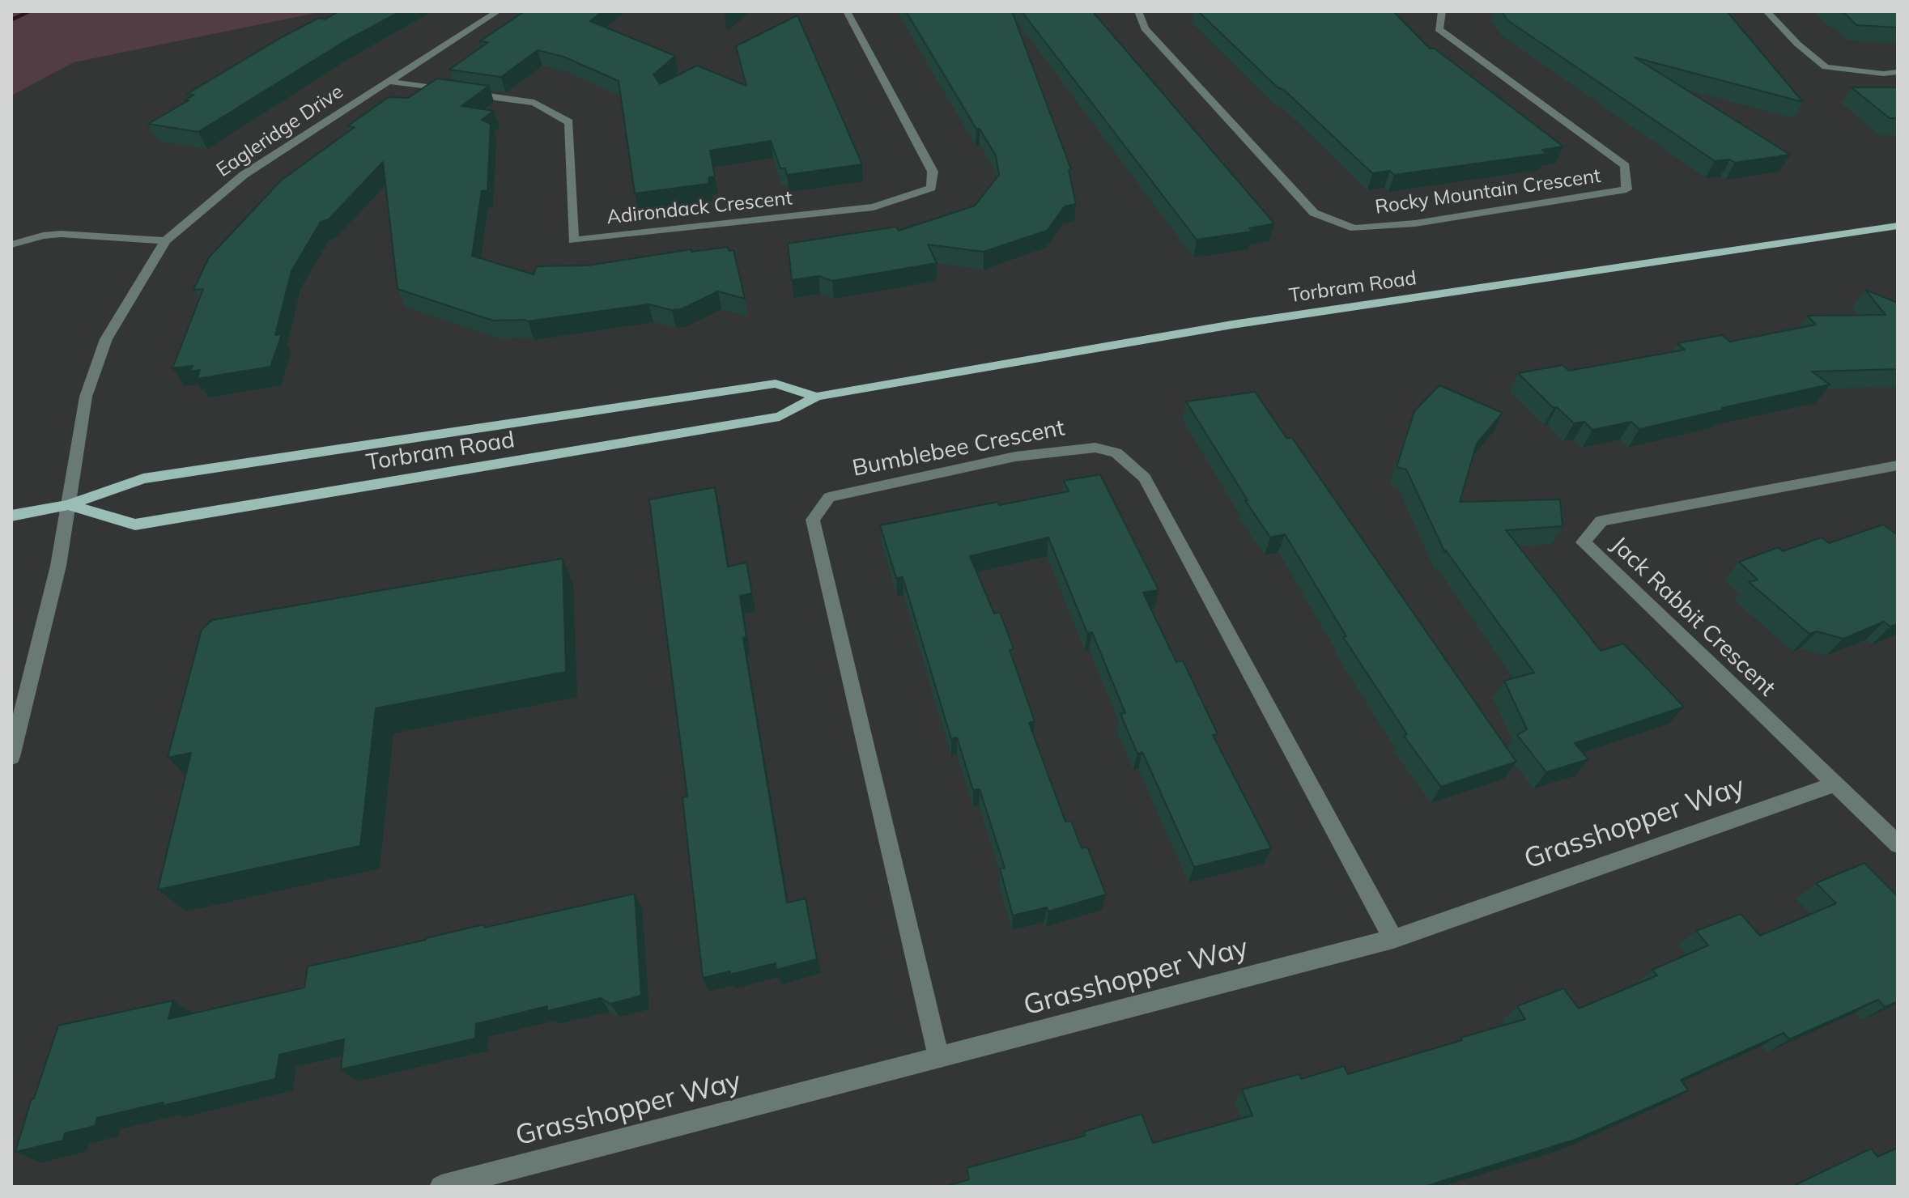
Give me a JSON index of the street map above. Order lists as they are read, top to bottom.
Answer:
{
  "streets": {
    "main road": ["Torbram Road"],
    "street": [
      "Eagleridge Drive",
      "Rocky Mountain Crescent",
      "Adirondack Crescent",
      "Bumblebee Crescent",
      "Jack Rabbit Crescent",
      "Grasshopper Way"
    ]
  },
  "crossings": [
    ["Eagleridge Drive", "Adirondack Crescent"],
    ["Eagleridge Drive", "Torbram Road"],
    ["Bumblebee Crescent", "Grasshopper Way"],
    ["Jack Rabbit Crescent", "Grasshopper Way"]
  ]
}
